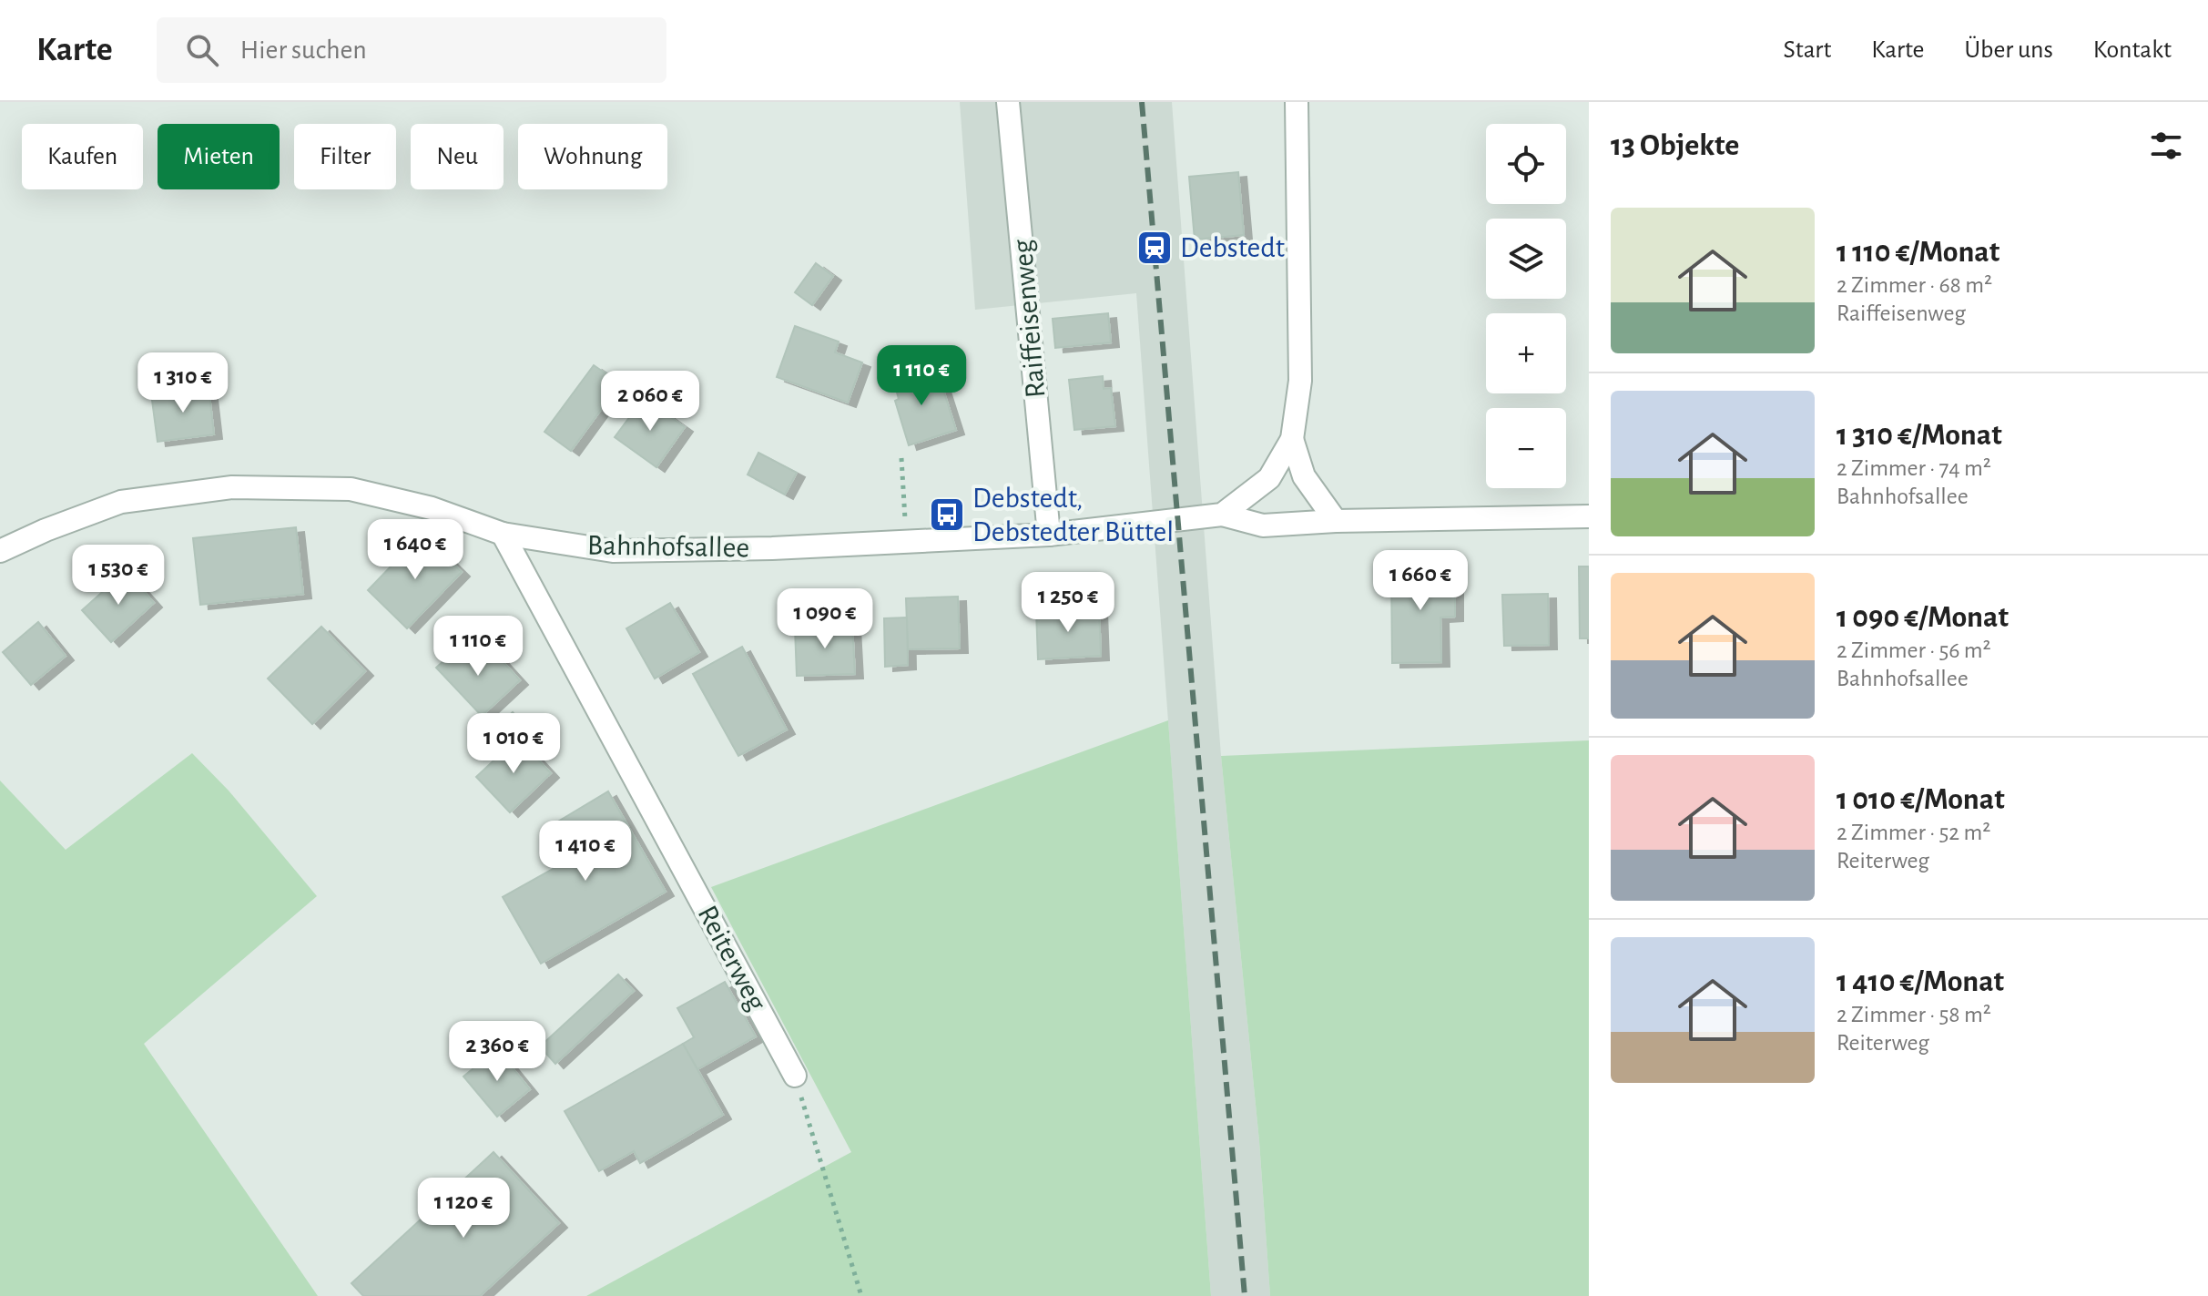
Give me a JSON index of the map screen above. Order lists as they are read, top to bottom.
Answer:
{
  "streets": {
    "street": ["Raiffeisenweg", "Bahnhofsallee", "Reiterweg"]
  },
  "crossings": [
    ["Raiffeisenweg", "Bahnhofsallee"],
    ["Bahnhofsallee", "Reiterweg"]
  ],
  "places": {
    "station": ["Debstedt"],
    "bus stop": ["Debstedt, Debstedter Büttel"]
  },
  "page": {
    "header": "Karte",
    "search": "Hier suchen",
    "nav": [
      "Start",
      "Karte",
      "Über uns",
      "Kontakt"
    ],
    "heading": "13 Objekte",
    "map_buttons": ["+", "−"],
    "chip": [
      "Kaufen",
      "Mieten",
      "Filter",
      "Neu",
      "Wohnung"
    ],
    "list": [
      {
        "name": "1 110 €/Monat",
        "note": "2 Zimmer · 68 m² · Raiffeisenweg"
      },
      {
        "name": "1 310 €/Monat",
        "note": "2 Zimmer · 74 m² · Bahnhofsallee"
      },
      {
        "name": "1 090 €/Monat",
        "note": "2 Zimmer · 56 m² · Bahnhofsallee"
      },
      {
        "name": "1 010 €/Monat",
        "note": "2 Zimmer · 52 m² · Reiterweg"
      },
      {
        "name": "1 410 €/Monat",
        "note": "2 Zimmer · 58 m² · Reiterweg"
      }
    ],
    "price": [
      "1 110 €",
      "1 310 €",
      "2 060 €",
      "1 640 €",
      "1 530 €",
      "1 660 €",
      "1 250 €",
      "1 090 €",
      "1 110 €",
      "1 010 €",
      "1 410 €",
      "2 360 €",
      "1 120 €"
    ]
  }
}
